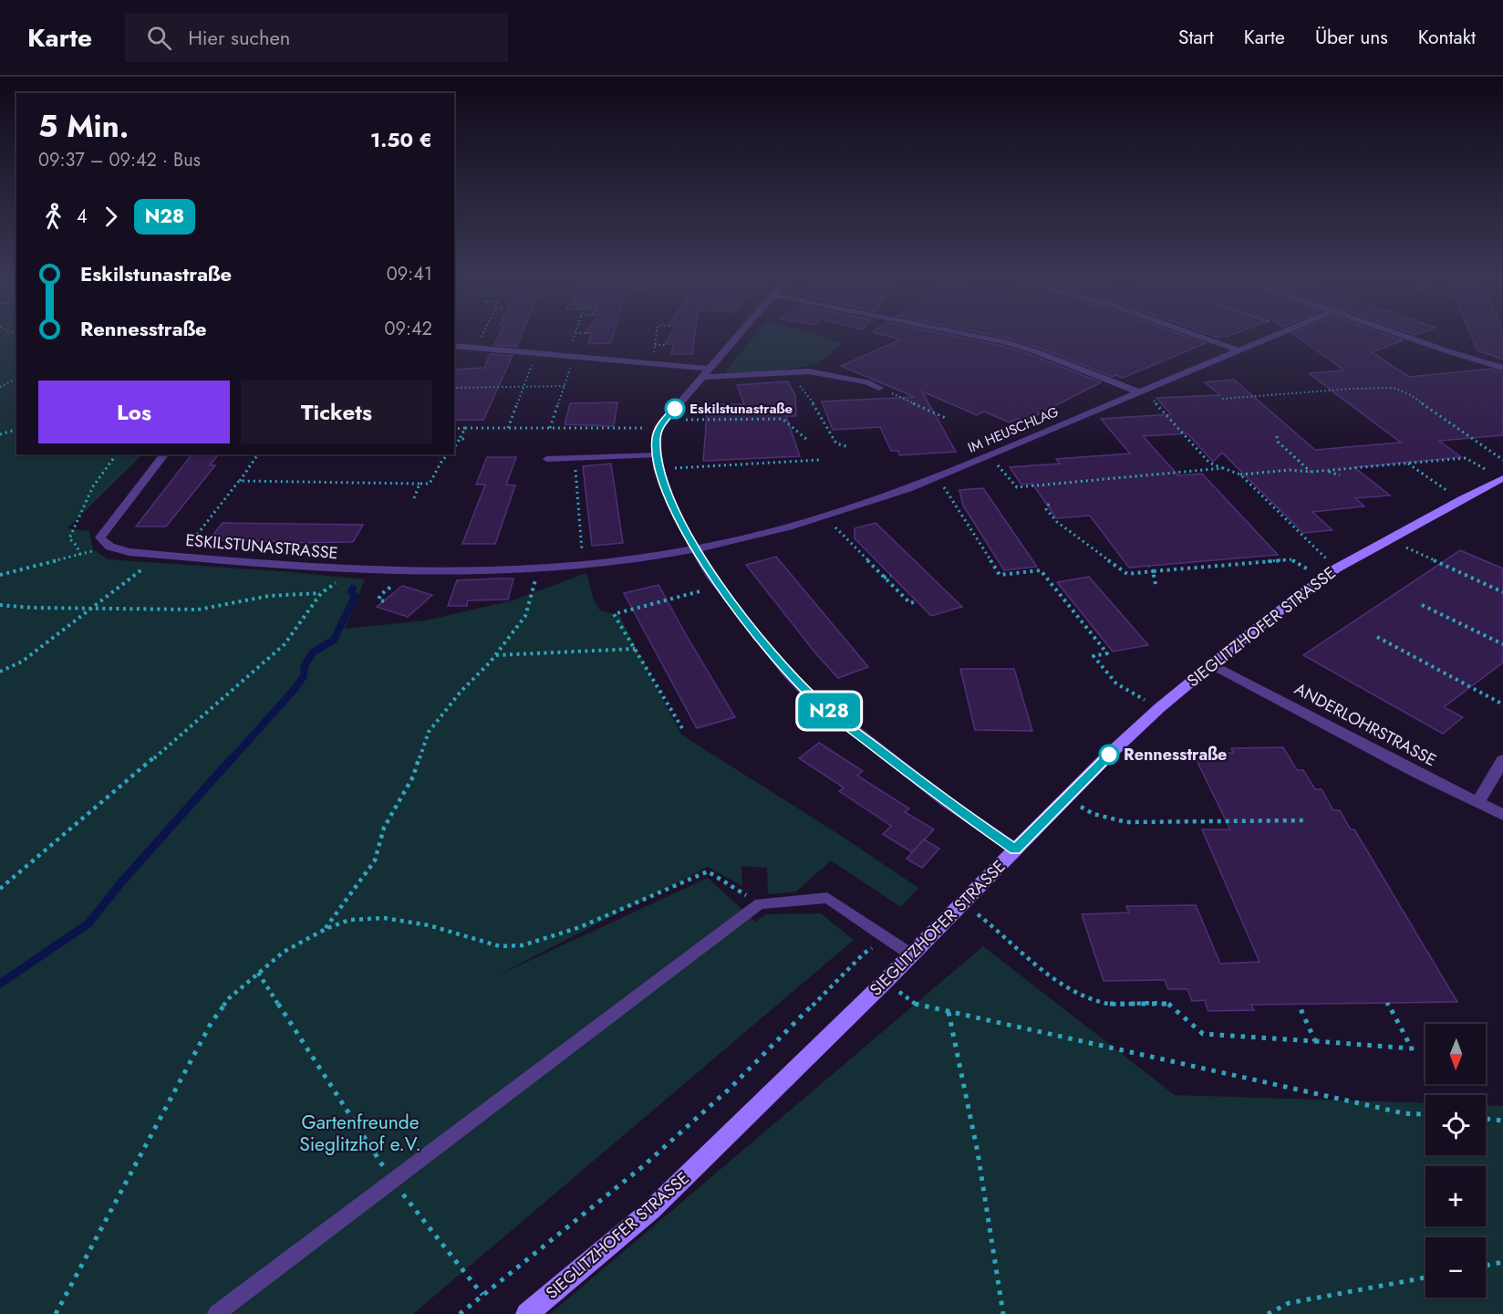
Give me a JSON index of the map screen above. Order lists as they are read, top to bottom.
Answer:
{
  "streets": {
    "main road": ["SIEGLITZHOFER STRASSE"],
    "street": ["IM HEUSCHLAG", "ESKILSTUNASTRASSE", "ANDERLOHRSTRASSE"]
  },
  "crossings": [
    ["IM HEUSCHLAG", "ESKILSTUNASTRASSE"],
    ["SIEGLITZHOFER STRASSE", "ANDERLOHRSTRASSE"]
  ],
  "parks": ["Gartenfreunde Sieglitzhof e.V."],
  "places": ["Eskilstunastraße", "Rennesstraße"],
  "lines": ["bus line N28"],
  "north": "bottom",
  "page": {
    "header": "Karte",
    "search": "Hier suchen",
    "nav": [
      "Start",
      "Karte",
      "Über uns",
      "Kontakt"
    ],
    "on_map": "N28",
    "heading": ["5 Min.", "09:37 – 09:42 · Bus", "1.50 €"],
    "legs": ["4", "N28"],
    "list": [
      {
        "name": "Eskilstunastraße",
        "value": "09:41"
      },
      {
        "name": "Rennesstraße",
        "value": "09:42"
      }
    ],
    "buttons": ["Los", "Tickets"],
    "map_buttons": ["+", "−"]
  }
}
